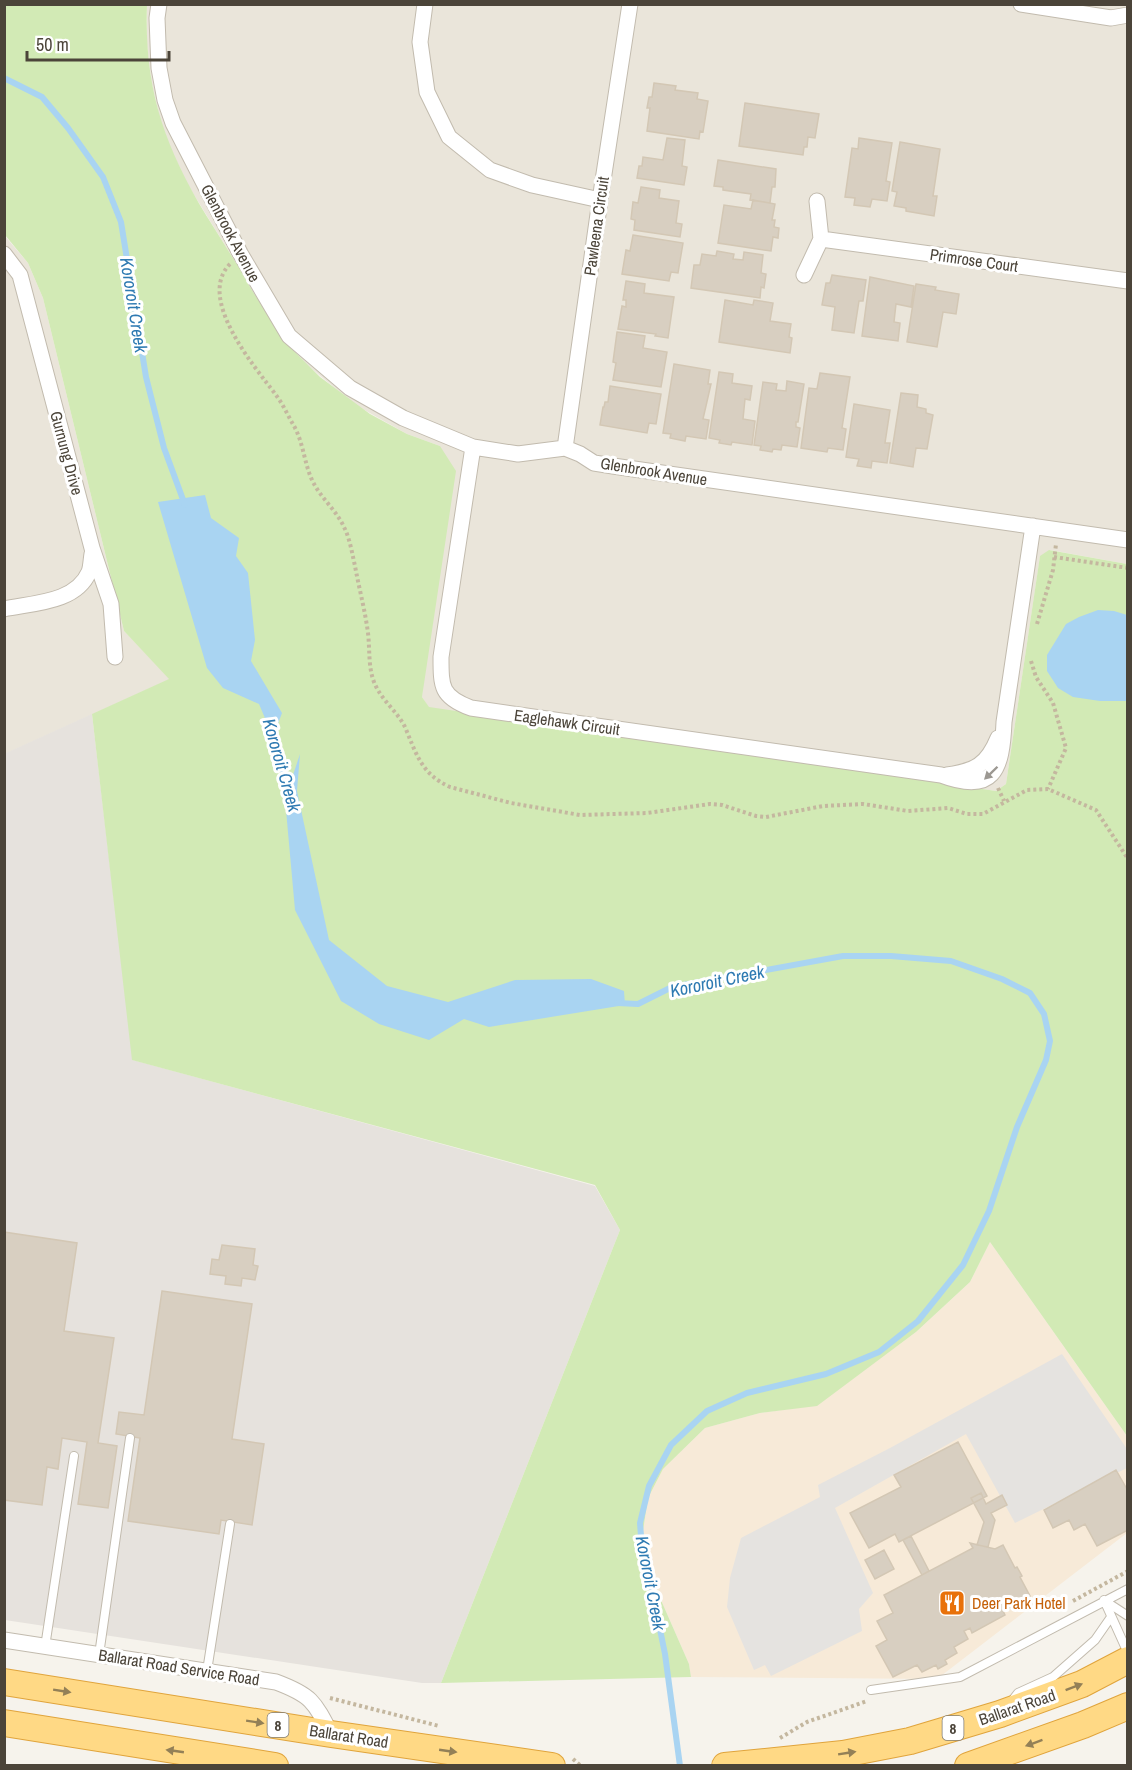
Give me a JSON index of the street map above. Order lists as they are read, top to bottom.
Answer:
{
  "streets": {
    "highway": ["Ballarat Road", "8"],
    "street": [
      "Pawleena Circuit",
      "Glenbrook Avenue",
      "Primrose Court",
      "Gurnung Drive",
      "Eaglehawk Circuit",
      "Ballarat Road Service Road"
    ]
  },
  "crossings": [
    ["Pawleena Circuit", "Glenbrook Avenue"],
    ["Glenbrook Avenue", "Eaglehawk Circuit"]
  ],
  "water": ["Kororoit Creek"],
  "places": {
    "restaurant": ["Deer Park Hotel"]
  },
  "scale_bar": "50 m"
}
